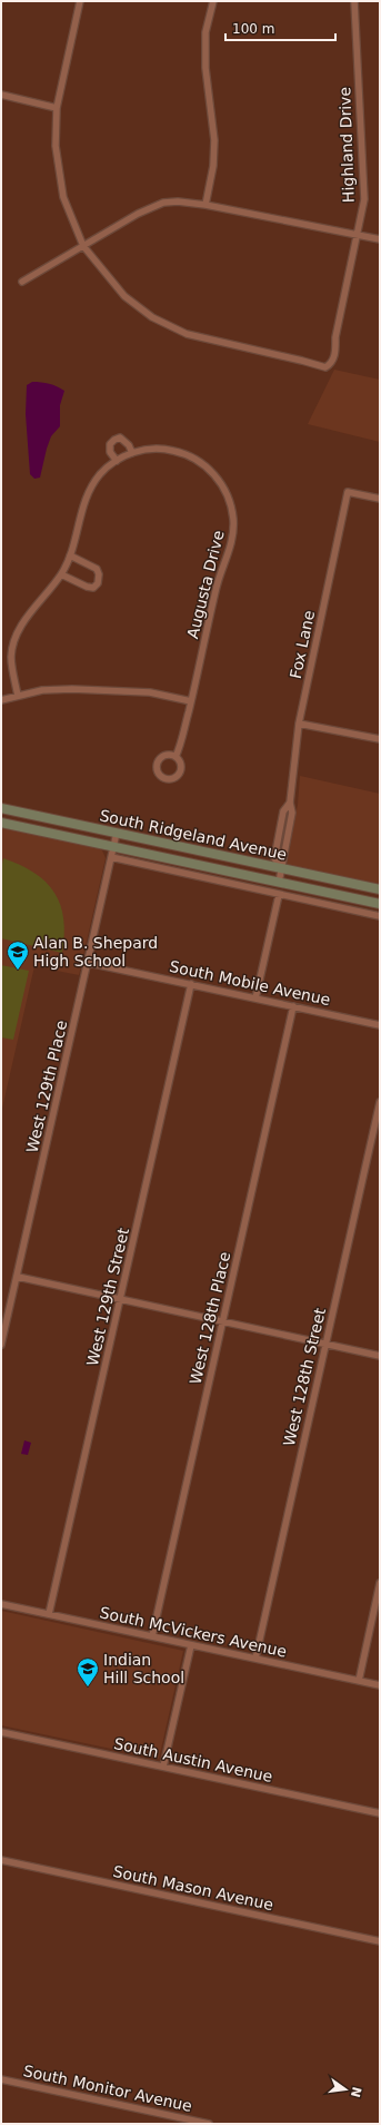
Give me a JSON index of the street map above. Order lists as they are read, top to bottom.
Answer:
{
  "streets": {
    "main road": ["South Ridgeland Avenue"],
    "street": [
      "Highland Drive",
      "Augusta Drive",
      "Fox Lane",
      "South Mobile Avenue",
      "West 129th Place",
      "West 129th Street",
      "West 128th Place",
      "West 128th Street",
      "South McVickers Avenue",
      "South Austin Avenue",
      "South Mason Avenue",
      "South Monitor Avenue"
    ]
  },
  "crossings": [
    ["Fox Lane", "South Ridgeland Avenue"],
    ["South Ridgeland Avenue", "West 129th Place"],
    ["South Mobile Avenue", "West 129th Place"],
    ["South Mobile Avenue", "West 129th Street"],
    ["South Mobile Avenue", "West 128th Place"],
    ["West 129th Street", "South McVickers Avenue"],
    ["West 128th Place", "South McVickers Avenue"],
    ["West 128th Street", "South McVickers Avenue"]
  ],
  "places": {
    "school or university": ["Alan B. Shepard High School", "Indian Hill School"]
  },
  "scale_bar": "100 m",
  "north": "right"
}
